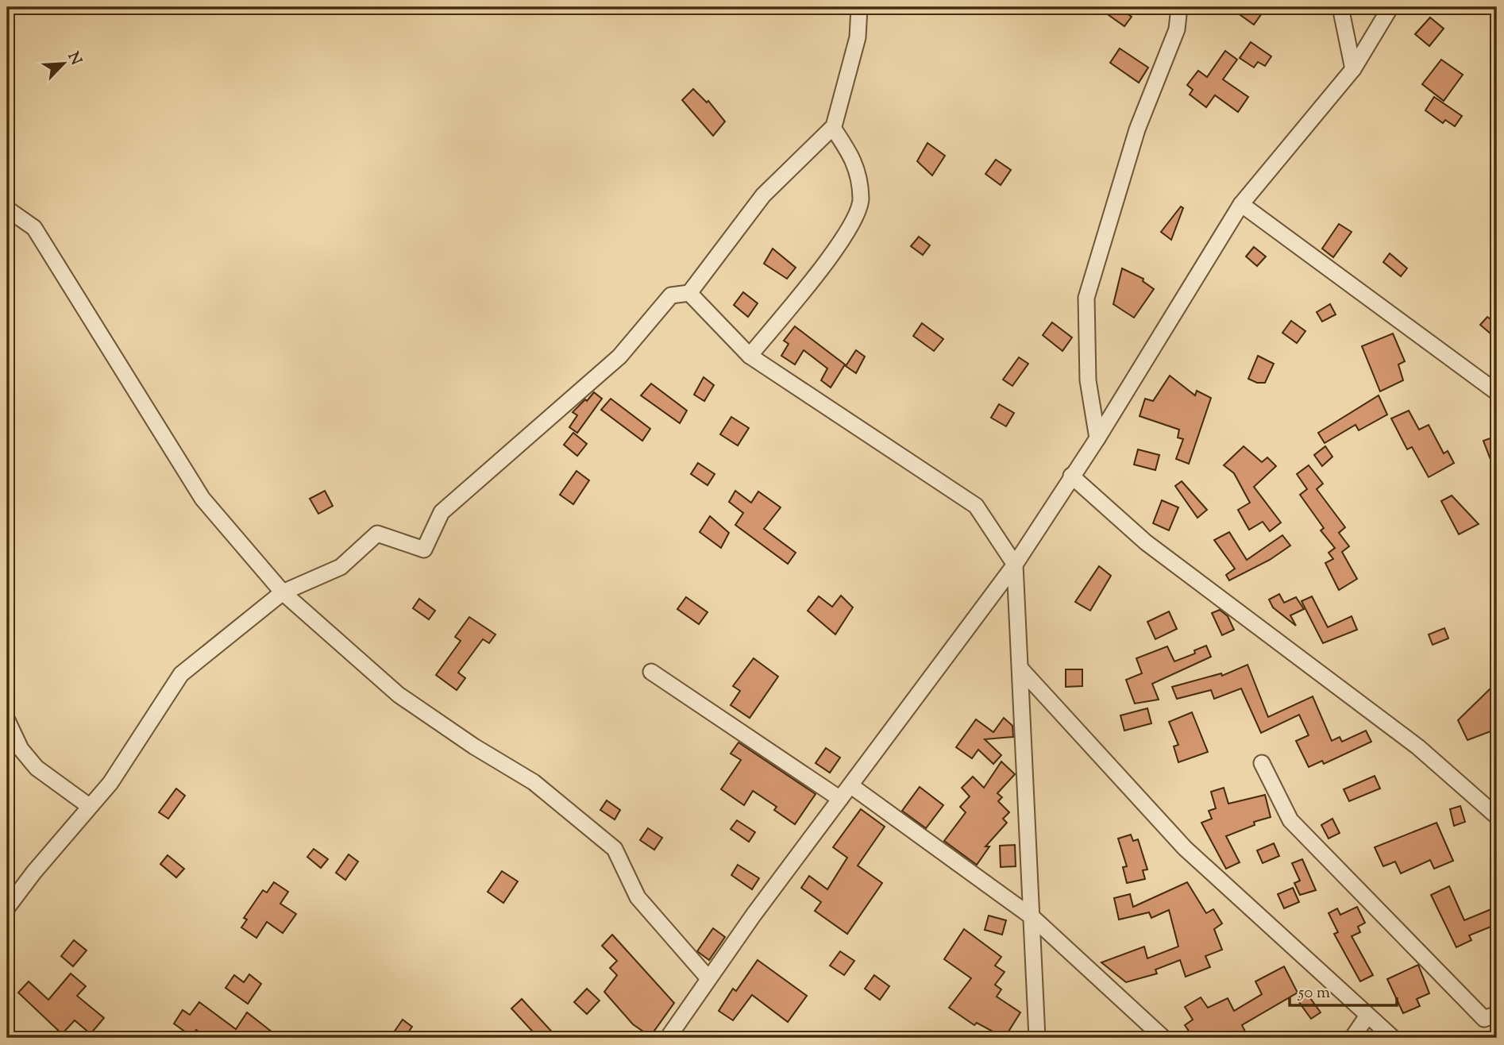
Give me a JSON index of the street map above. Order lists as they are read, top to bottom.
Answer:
{
  "scale_bar": "50 m",
  "north": "top right"
}
